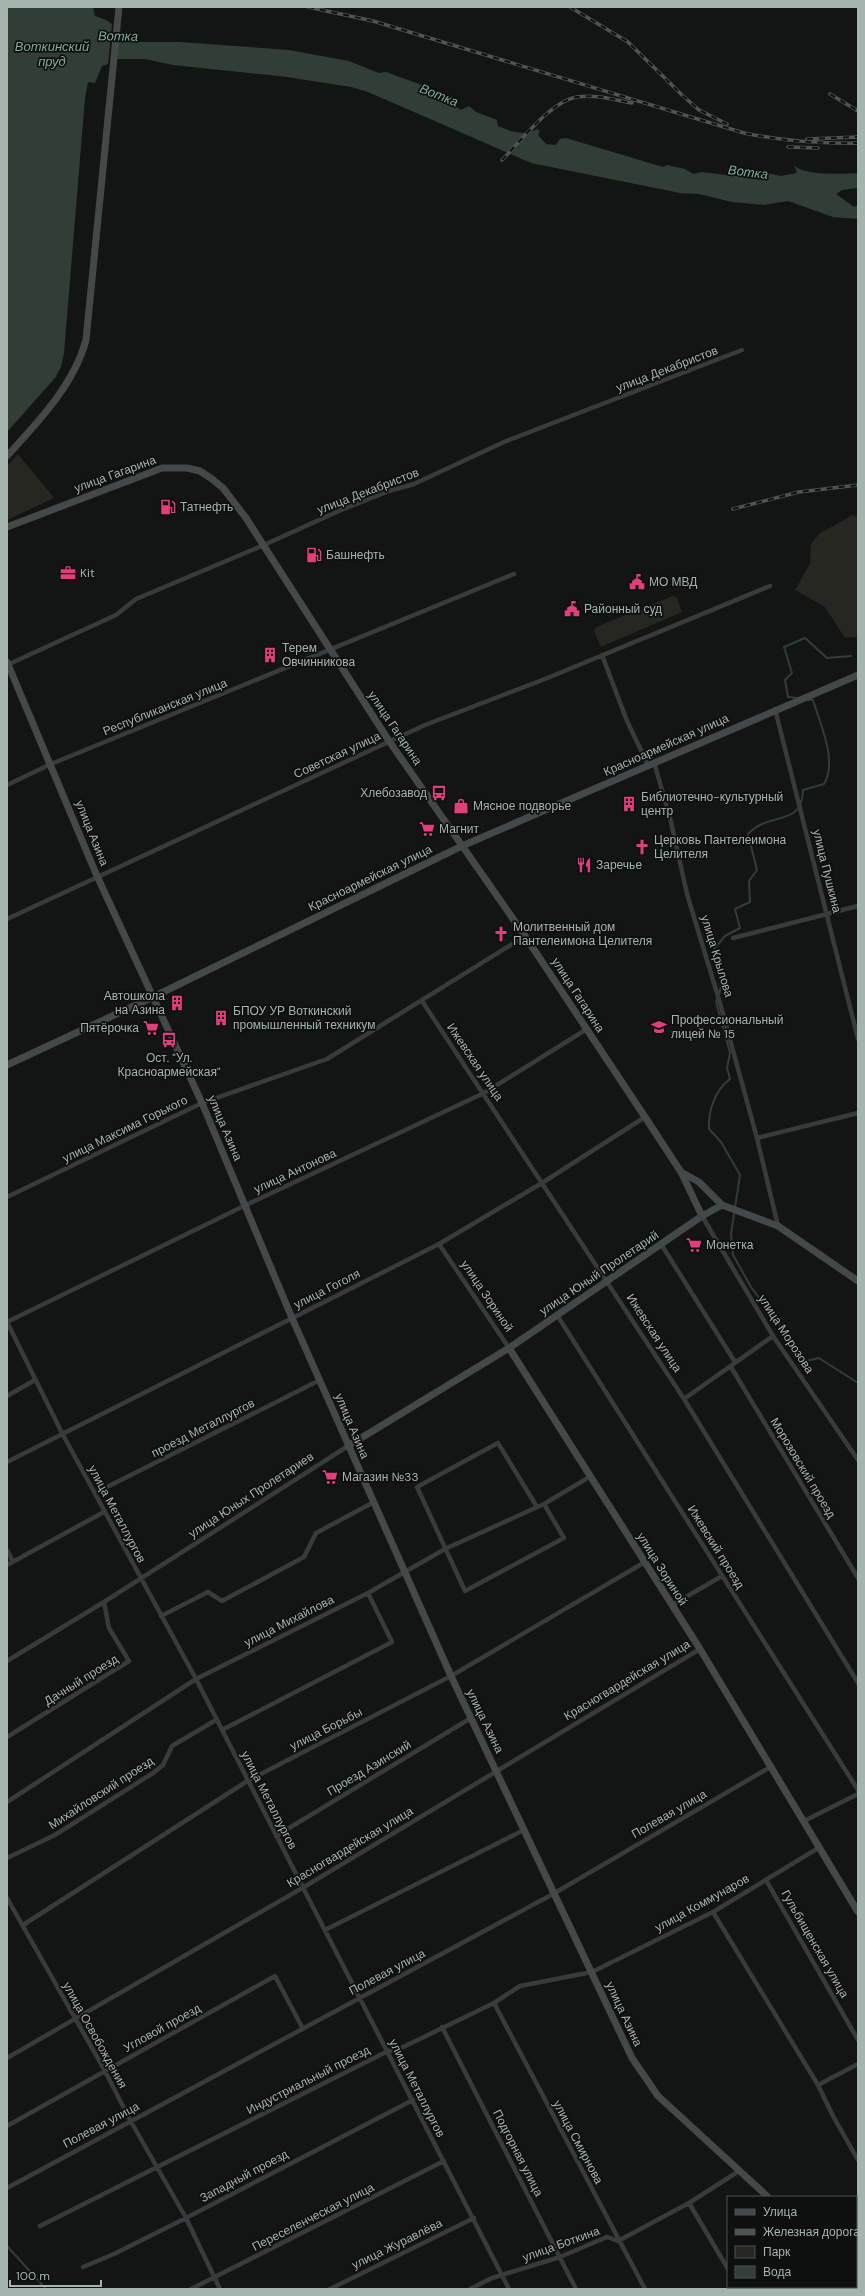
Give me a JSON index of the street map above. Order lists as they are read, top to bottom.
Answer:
{
  "streets": {
    "main road": [
      "улица Гагарина",
      "Красноармейская улица",
      "улица Азина",
      "улица Юный Пролетарий",
      "улица Зориной",
      "улица Юных Пролетариев"
    ],
    "street": [
      "улица Декабристов",
      "Республиканская улица",
      "Советская улица",
      "улица Пушкина",
      "улица Крылова",
      "Ижевская улица",
      "улица Максима Горького",
      "улица Антонова",
      "улица Гоголя",
      "улица Морозова",
      "проезд Металлургов",
      "Морозовский проезд",
      "улица Металлургов",
      "Ижевский проезд",
      "улица Михайлова",
      "Дачный проезд",
      "Красногвардейская улица",
      "улица Борьбы",
      "Проезд Азинский",
      "Михайловский проезд",
      "Полевая улица",
      "улица Коммунаров",
      "Гульбищенская улица",
      "Угловой проезд",
      "улица Освобождения",
      "Индустриальный проезд",
      "улица Смирнова",
      "Подгорная улица",
      "Западный проезд",
      "Переселенческая улица",
      "улица Журавлёва",
      "улица Боткина"
    ]
  },
  "crossings": [
    ["улица Декабристов", "улица Гагарина"],
    ["улица Декабристов", "улица Азина"],
    ["улица Гагарина", "Республиканская улица"],
    ["улица Гагарина", "Красноармейская улица"],
    ["улица Гагарина", "Советская улица"],
    ["улица Гагарина", "улица Максима Горького"],
    ["улица Гагарина", "улица Антонова"],
    ["улица Гагарина", "улица Юный Пролетарий"],
    ["улица Гагарина", "улица Гоголя"],
    ["улица Гагарина", "улица Морозова"],
    ["Республиканская улица", "улица Азина"],
    ["Красноармейская улица", "улица Азина"],
    ["Красноармейская улица", "улица Пушкина"],
    ["Красноармейская улица", "улица Крылова"],
    ["Советская улица", "улица Азина"],
    ["Советская улица", "улица Крылова"],
    ["улица Азина", "улица Максима Горького"],
    ["улица Азина", "улица Антонова"],
    ["улица Азина", "улица Гоголя"],
    ["улица Азина", "проезд Металлургов"],
    ["улица Азина", "улица Юных Пролетариев"],
    ["улица Азина", "улица Михайлова"],
    ["улица Азина", "Красногвардейская улица"],
    ["улица Азина", "улица Борьбы"],
    ["улица Азина", "Проезд Азинский"],
    ["улица Азина", "Полевая улица"],
    ["улица Азина", "улица Коммунаров"],
    ["улица Азина", "Индустриальный проезд"],
    ["улица Азина", "улица Боткина"],
    ["Ижевская улица", "улица Максима Горького"],
    ["Ижевская улица", "улица Антонова"],
    ["Ижевская улица", "улица Юный Пролетарий"],
    ["Ижевская улица", "улица Гоголя"],
    ["улица Антонова", "улица Металлургов"],
    ["улица Юный Пролетарий", "улица Зориной"],
    ["улица Юный Пролетарий", "улица Морозова"],
    ["улица Юный Пролетарий", "улица Юных Пролетариев"],
    ["улица Юный Пролетарий", "Ижевский проезд"],
    ["улица Гоголя", "улица Зориной"],
    ["улица Гоголя", "улица Металлургов"],
    ["улица Зориной", "улица Юных Пролетариев"],
    ["улица Зориной", "улица Михайлова"],
    ["улица Зориной", "Красногвардейская улица"],
    ["улица Зориной", "улица Борьбы"],
    ["улица Зориной", "Полевая улица"],
    ["улица Зориной", "улица Коммунаров"],
    ["проезд Металлургов", "улица Металлургов"],
    ["улица Юных Пролетариев", "улица Металлургов"],
    ["улица Юных Пролетариев", "Дачный проезд"],
    ["улица Металлургов", "улица Михайлова"],
    ["улица Металлургов", "Красногвардейская улица"],
    ["улица Металлургов", "улица Борьбы"],
    ["улица Металлургов", "Проезд Азинский"],
    ["улица Металлургов", "Михайловский проезд"],
    ["улица Металлургов", "Полевая улица"],
    ["улица Металлургов", "Индустриальный проезд"],
    ["улица Металлургов", "Западный проезд"],
    ["улица Металлургов", "Переселенческая улица"],
    ["улица Металлургов", "улица Журавлёва"],
    ["улица Металлургов", "улица Боткина"],
    ["Красногвардейская улица", "улица Освобождения"],
    ["улица Борьбы", "улица Освобождения"],
    ["Полевая улица", "Угловой проезд"],
    ["Полевая улица", "улица Освобождения"],
    ["улица Коммунаров", "Гульбищенская улица"],
    ["улица Коммунаров", "Индустриальный проезд"],
    ["Угловой проезд", "улица Освобождения"],
    ["улица Освобождения", "Индустриальный проезд"],
    ["улица Освобождения", "Западный проезд"],
    ["улица Освобождения", "Переселенческая улица"],
    ["Индустриальный проезд", "улица Смирнова"],
    ["Индустриальный проезд", "Подгорная улица"],
    ["улица Смирнова", "улица Боткина"],
    ["Подгорная улица", "улица Боткина"]
  ],
  "water": ["Вотка", "Воткинский пруд"],
  "places": {
    "fuel station": ["Татнефть", "Башнефть"],
    "office": ["Kit"],
    "public building": ["МО МВД", "Районный суд"],
    "building": [
      "Терем Овчинникова",
      "Библиотечно-культурный центр",
      "Автошкола на Азина",
      "БПОУ УР Воткинский промышленный техникум"
    ],
    "bus stop": ["Хлебозавод", "Ост. \"Ул. Красноармейская\""],
    "shop": ["Мясное подворье"],
    "supermarket": [
      "Магнит",
      "Пятёрочка",
      "Монетка",
      "Магазин №33"
    ],
    "church": ["Церковь Пантелеимона Целителя", "Молитвенный дом Пантелеимона Целителя"],
    "restaurant": ["Заречье"],
    "school or university": ["Профессиональный лицей № 15"]
  },
  "legend": [
    "Улица",
    "Железная дорога",
    "Парк",
    "Вода"
  ],
  "scale_bar": "100 m"
}
